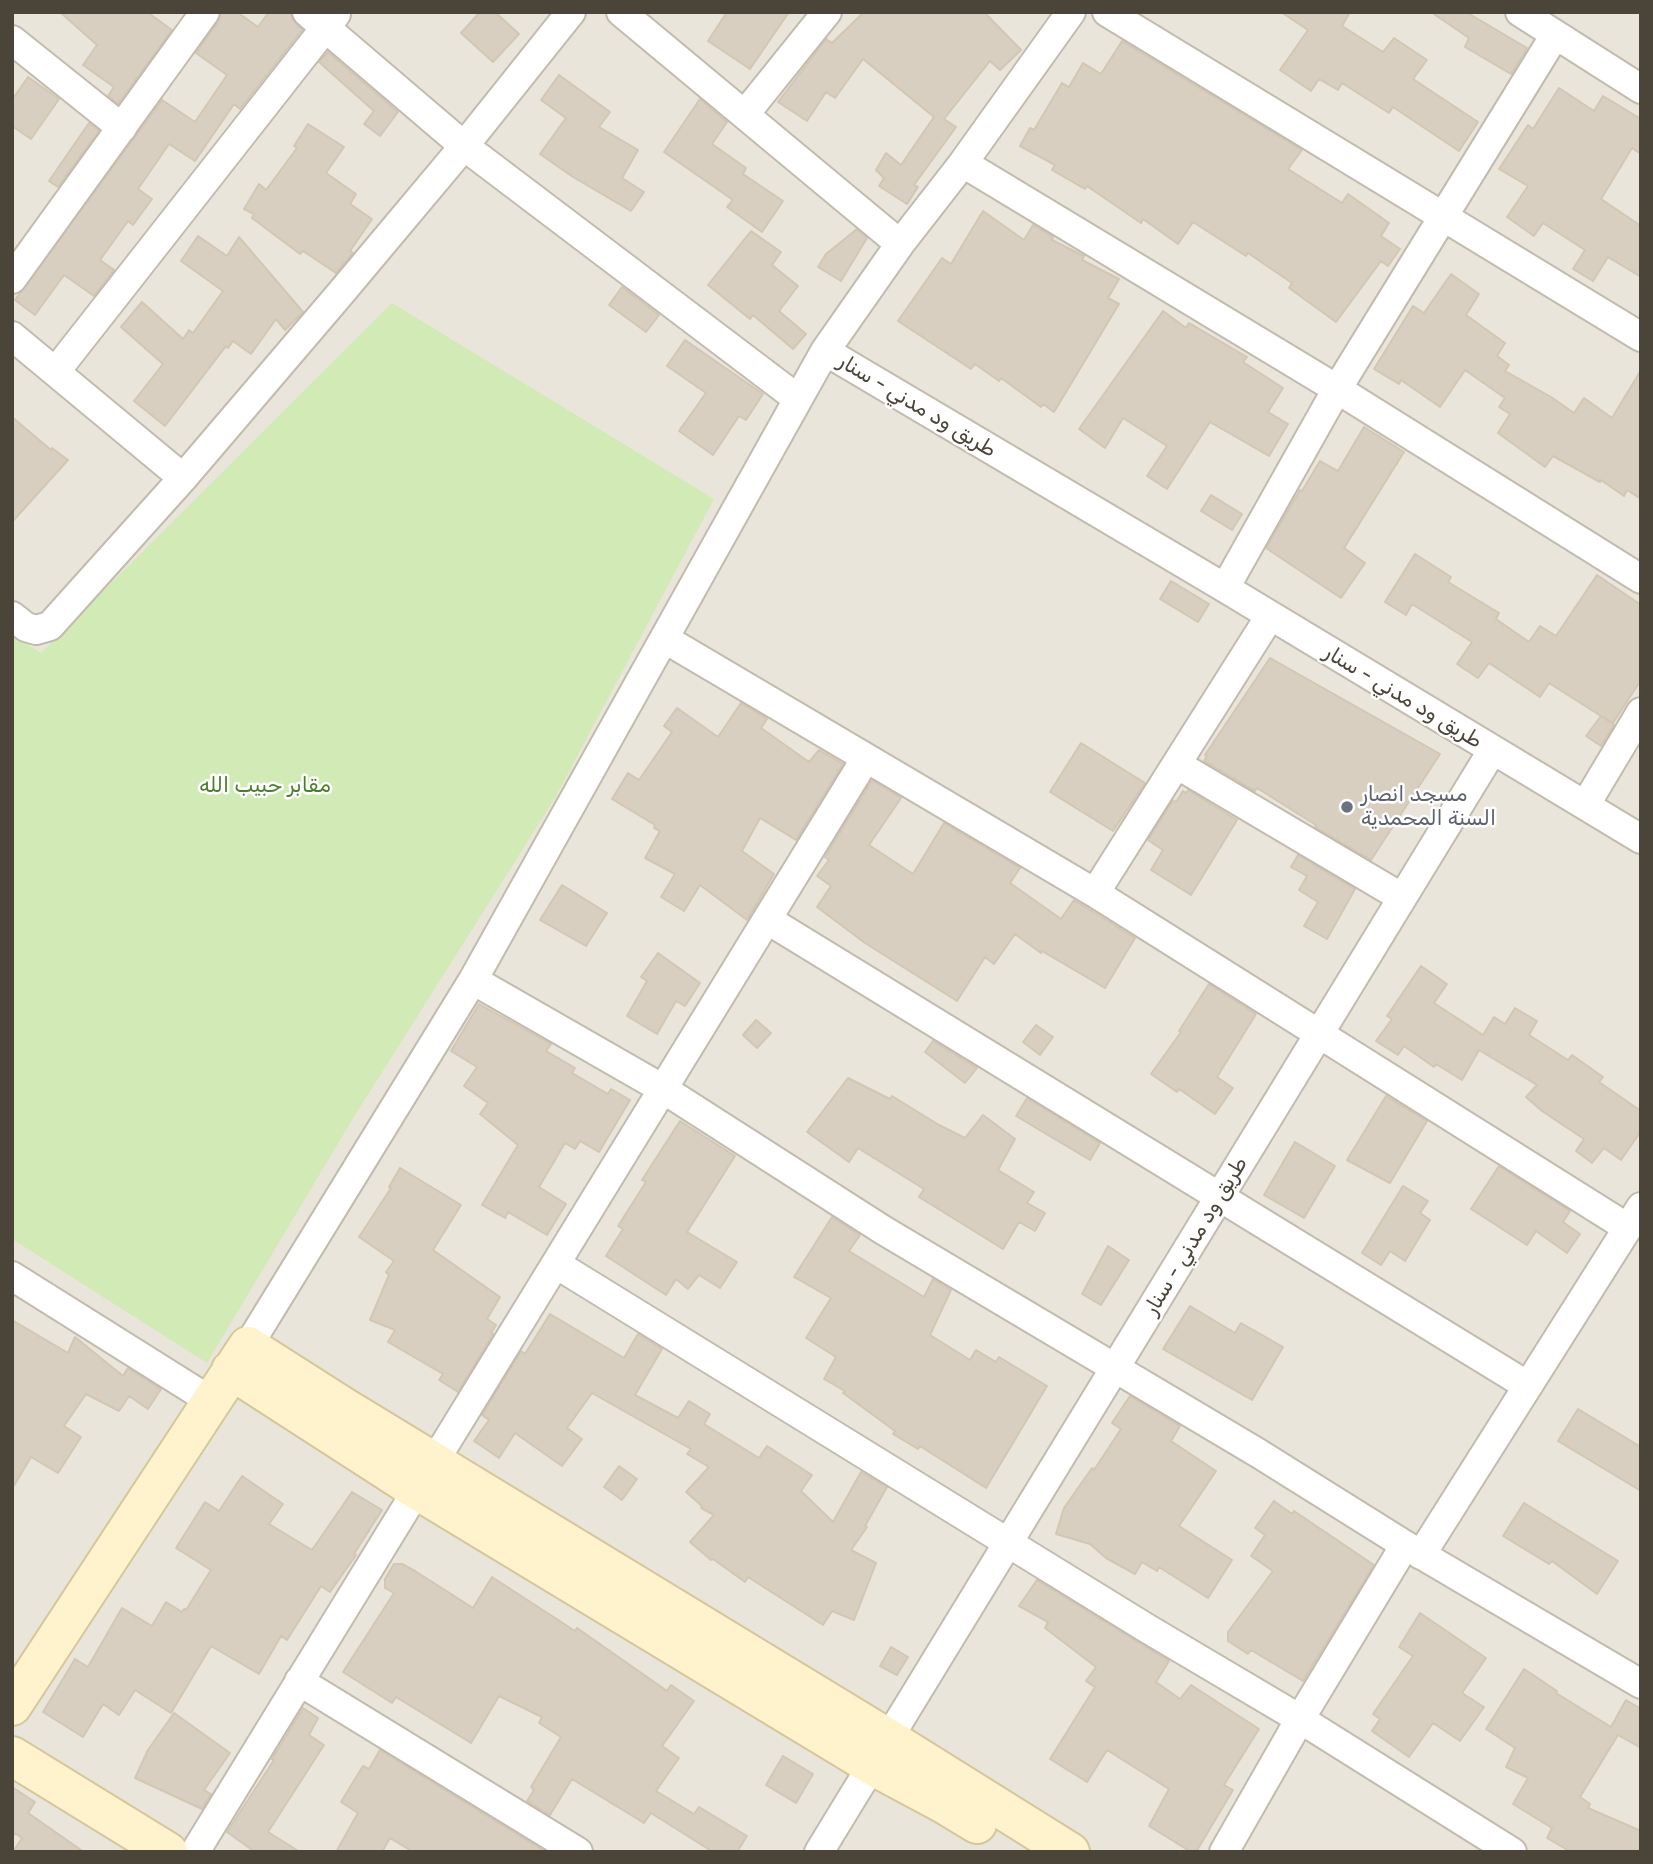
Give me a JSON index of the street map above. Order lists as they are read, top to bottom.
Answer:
{
  "streets": {
    "street": ["طريق ود مدني - سنار"]
  },
  "parks": ["مقابر حبيب الله"],
  "places": ["مسجد انصار السنة المحمدية"]
}
